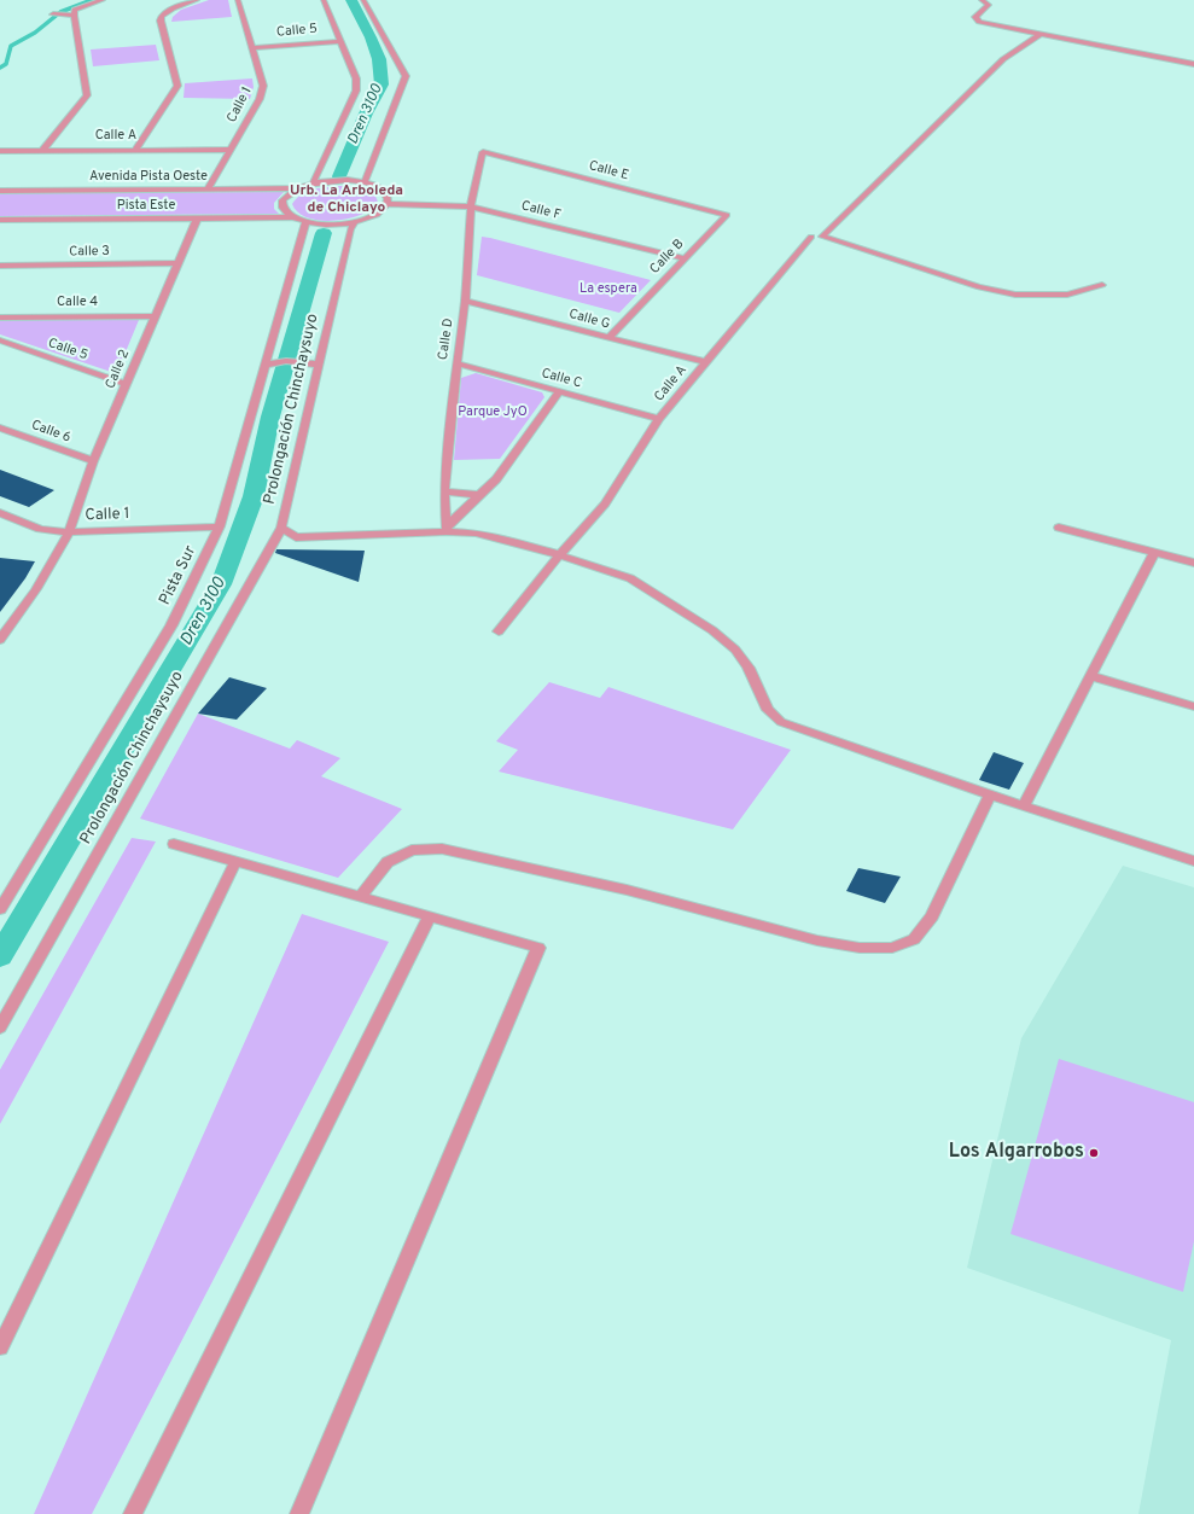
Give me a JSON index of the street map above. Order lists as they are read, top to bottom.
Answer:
{
  "streets": {
    "street": [
      "Calle 5",
      "Calle 1",
      "Calle A",
      "Calle E",
      "Avenida Pista Oeste",
      "Pista Este",
      "Calle F",
      "Calle 3",
      "Calle B",
      "Calle 4",
      "Calle G",
      "Calle D",
      "Calle 2",
      "Calle C",
      "Prolongación Chinchaysuyo",
      "Calle 6",
      "Pista Sur"
    ]
  },
  "crossings": [
    ["Calle 5", "Calle 1"],
    ["Calle 5", "Calle 2"],
    ["Calle 1", "Calle A"],
    ["Calle 1", "Avenida Pista Oeste"],
    ["Calle 1", "Calle 2"],
    ["Calle 1", "Pista Sur"],
    ["Calle A", "Calle G"],
    ["Calle A", "Calle C"],
    ["Calle E", "Calle B"],
    ["Calle E", "Calle D"],
    ["Pista Este", "Calle 2"],
    ["Calle F", "Calle B"],
    ["Calle F", "Calle D"],
    ["Calle 3", "Calle 2"],
    ["Calle B", "Calle G"],
    ["Calle 4", "Calle 2"],
    ["Calle G", "Calle D"],
    ["Calle D", "Calle C"],
    ["Calle 2", "Calle 6"]
  ],
  "districts": ["Urb. La Arboleda de Chiclayo"],
  "water": ["Dren 3100"],
  "parks": ["La espera", "Parque JyO"],
  "places": ["Los Algarrobos"]
}
